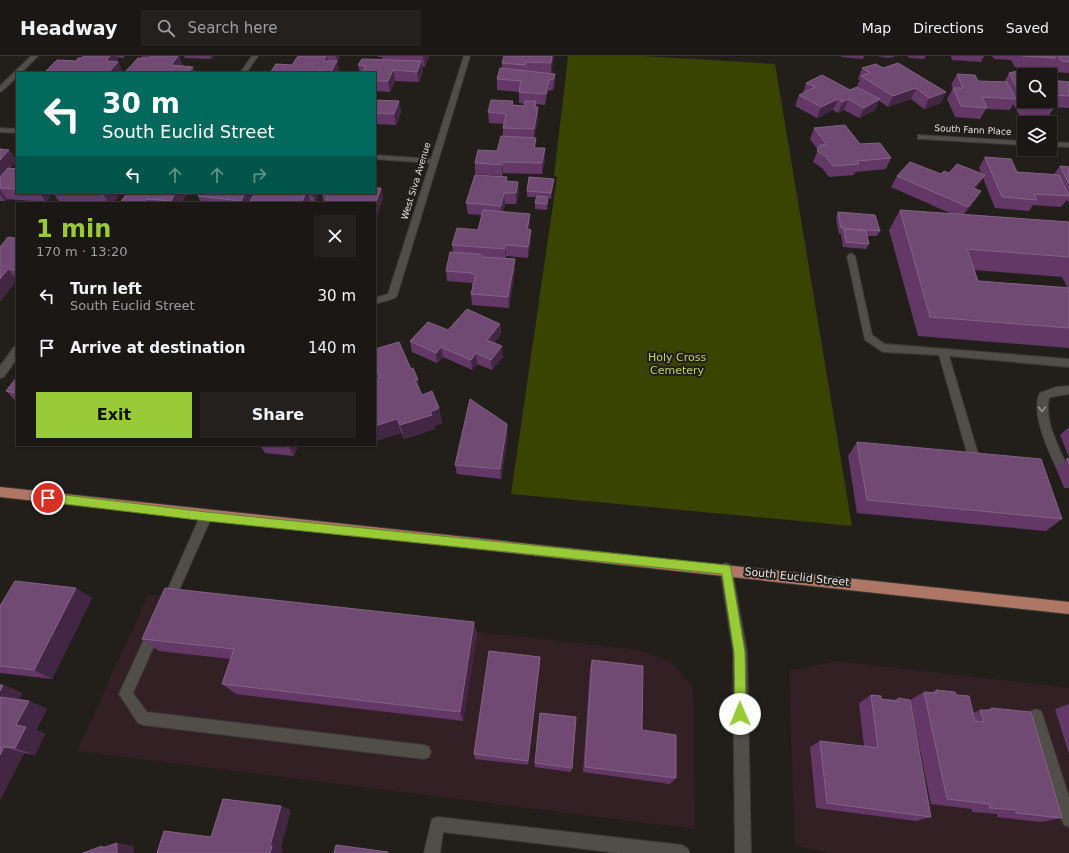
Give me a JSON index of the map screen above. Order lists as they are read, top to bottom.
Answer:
{
  "streets": {
    "main road": ["South Euclid Street"],
    "street": ["South Fann Place", "West Siva Avenue"]
  },
  "parks": ["Holy Cross Cemetery"],
  "page": {
    "header": "Headway",
    "search": "Search here",
    "nav": ["Map", "Directions", "Saved"],
    "turn": ["30 m", "South Euclid Street"],
    "heading": ["1 min", "170 m · 13:20"],
    "list": [
      {
        "name": "Turn left",
        "note": "South Euclid Street",
        "value": "30 m"
      },
      {
        "name": "Arrive at destination",
        "value": "140 m"
      }
    ],
    "buttons": ["Exit", "Share"]
  }
}
